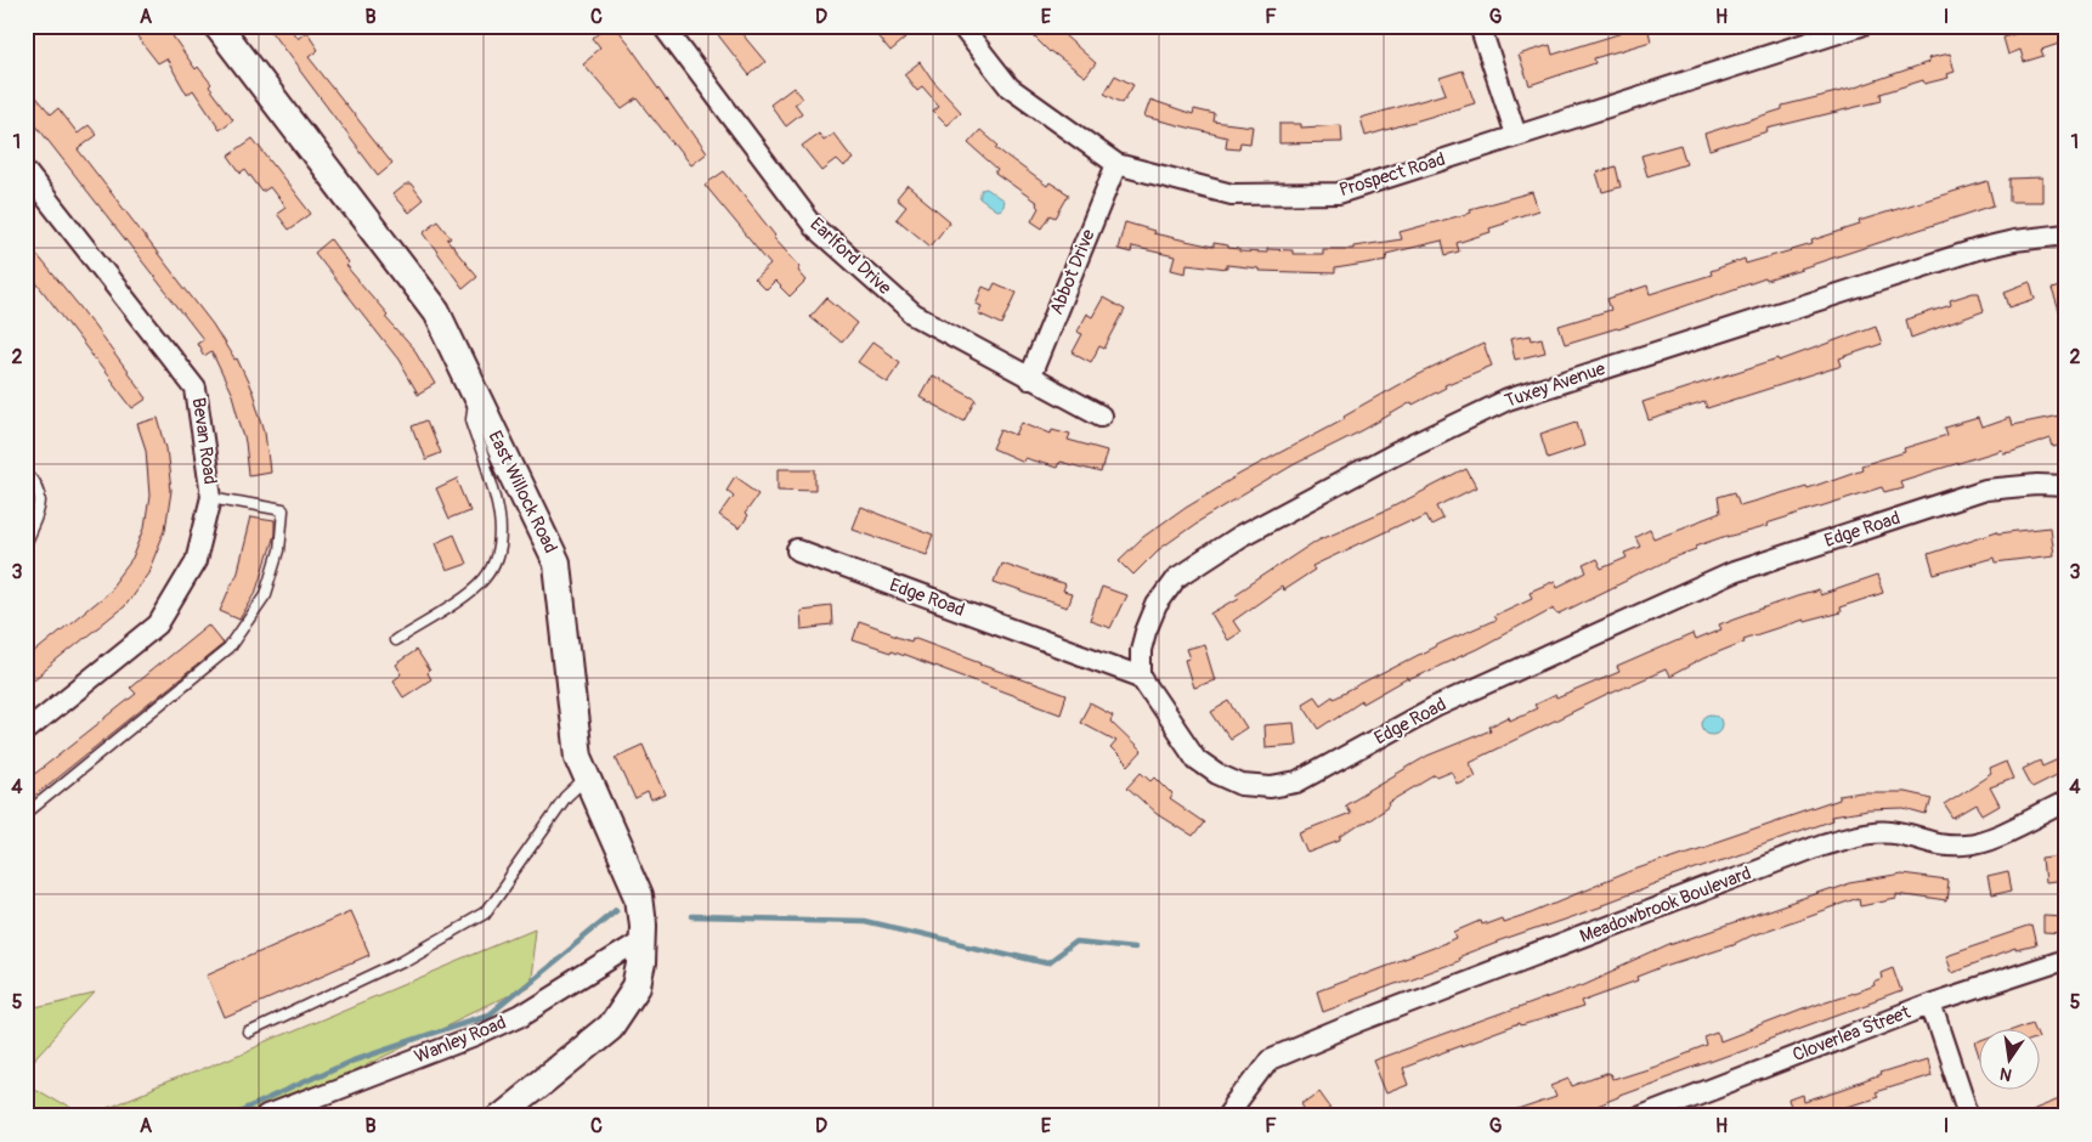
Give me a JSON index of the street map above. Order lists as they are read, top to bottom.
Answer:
{
  "streets": {
    "street": [
      "Prospect Road",
      "Earlford Drive",
      "Abbot Drive",
      "Tuxey Avenue",
      "Bevan Road",
      "East Willock Road",
      "Edge Road",
      "Meadowbrook Boulevard",
      "Cloverlea Street",
      "Wanley Road"
    ]
  },
  "crossings": [
    ["Prospect Road", "Abbot Drive"],
    ["Earlford Drive", "Abbot Drive"],
    ["Tuxey Avenue", "Edge Road"],
    ["East Willock Road", "Wanley Road"]
  ],
  "north": "bottom",
  "grid": {
    "columns": [
      "A",
      "B",
      "C",
      "D",
      "E",
      "F",
      "G",
      "H",
      "I"
    ],
    "rows": [
      "1",
      "2",
      "3",
      "4",
      "5"
    ]
  }
}
